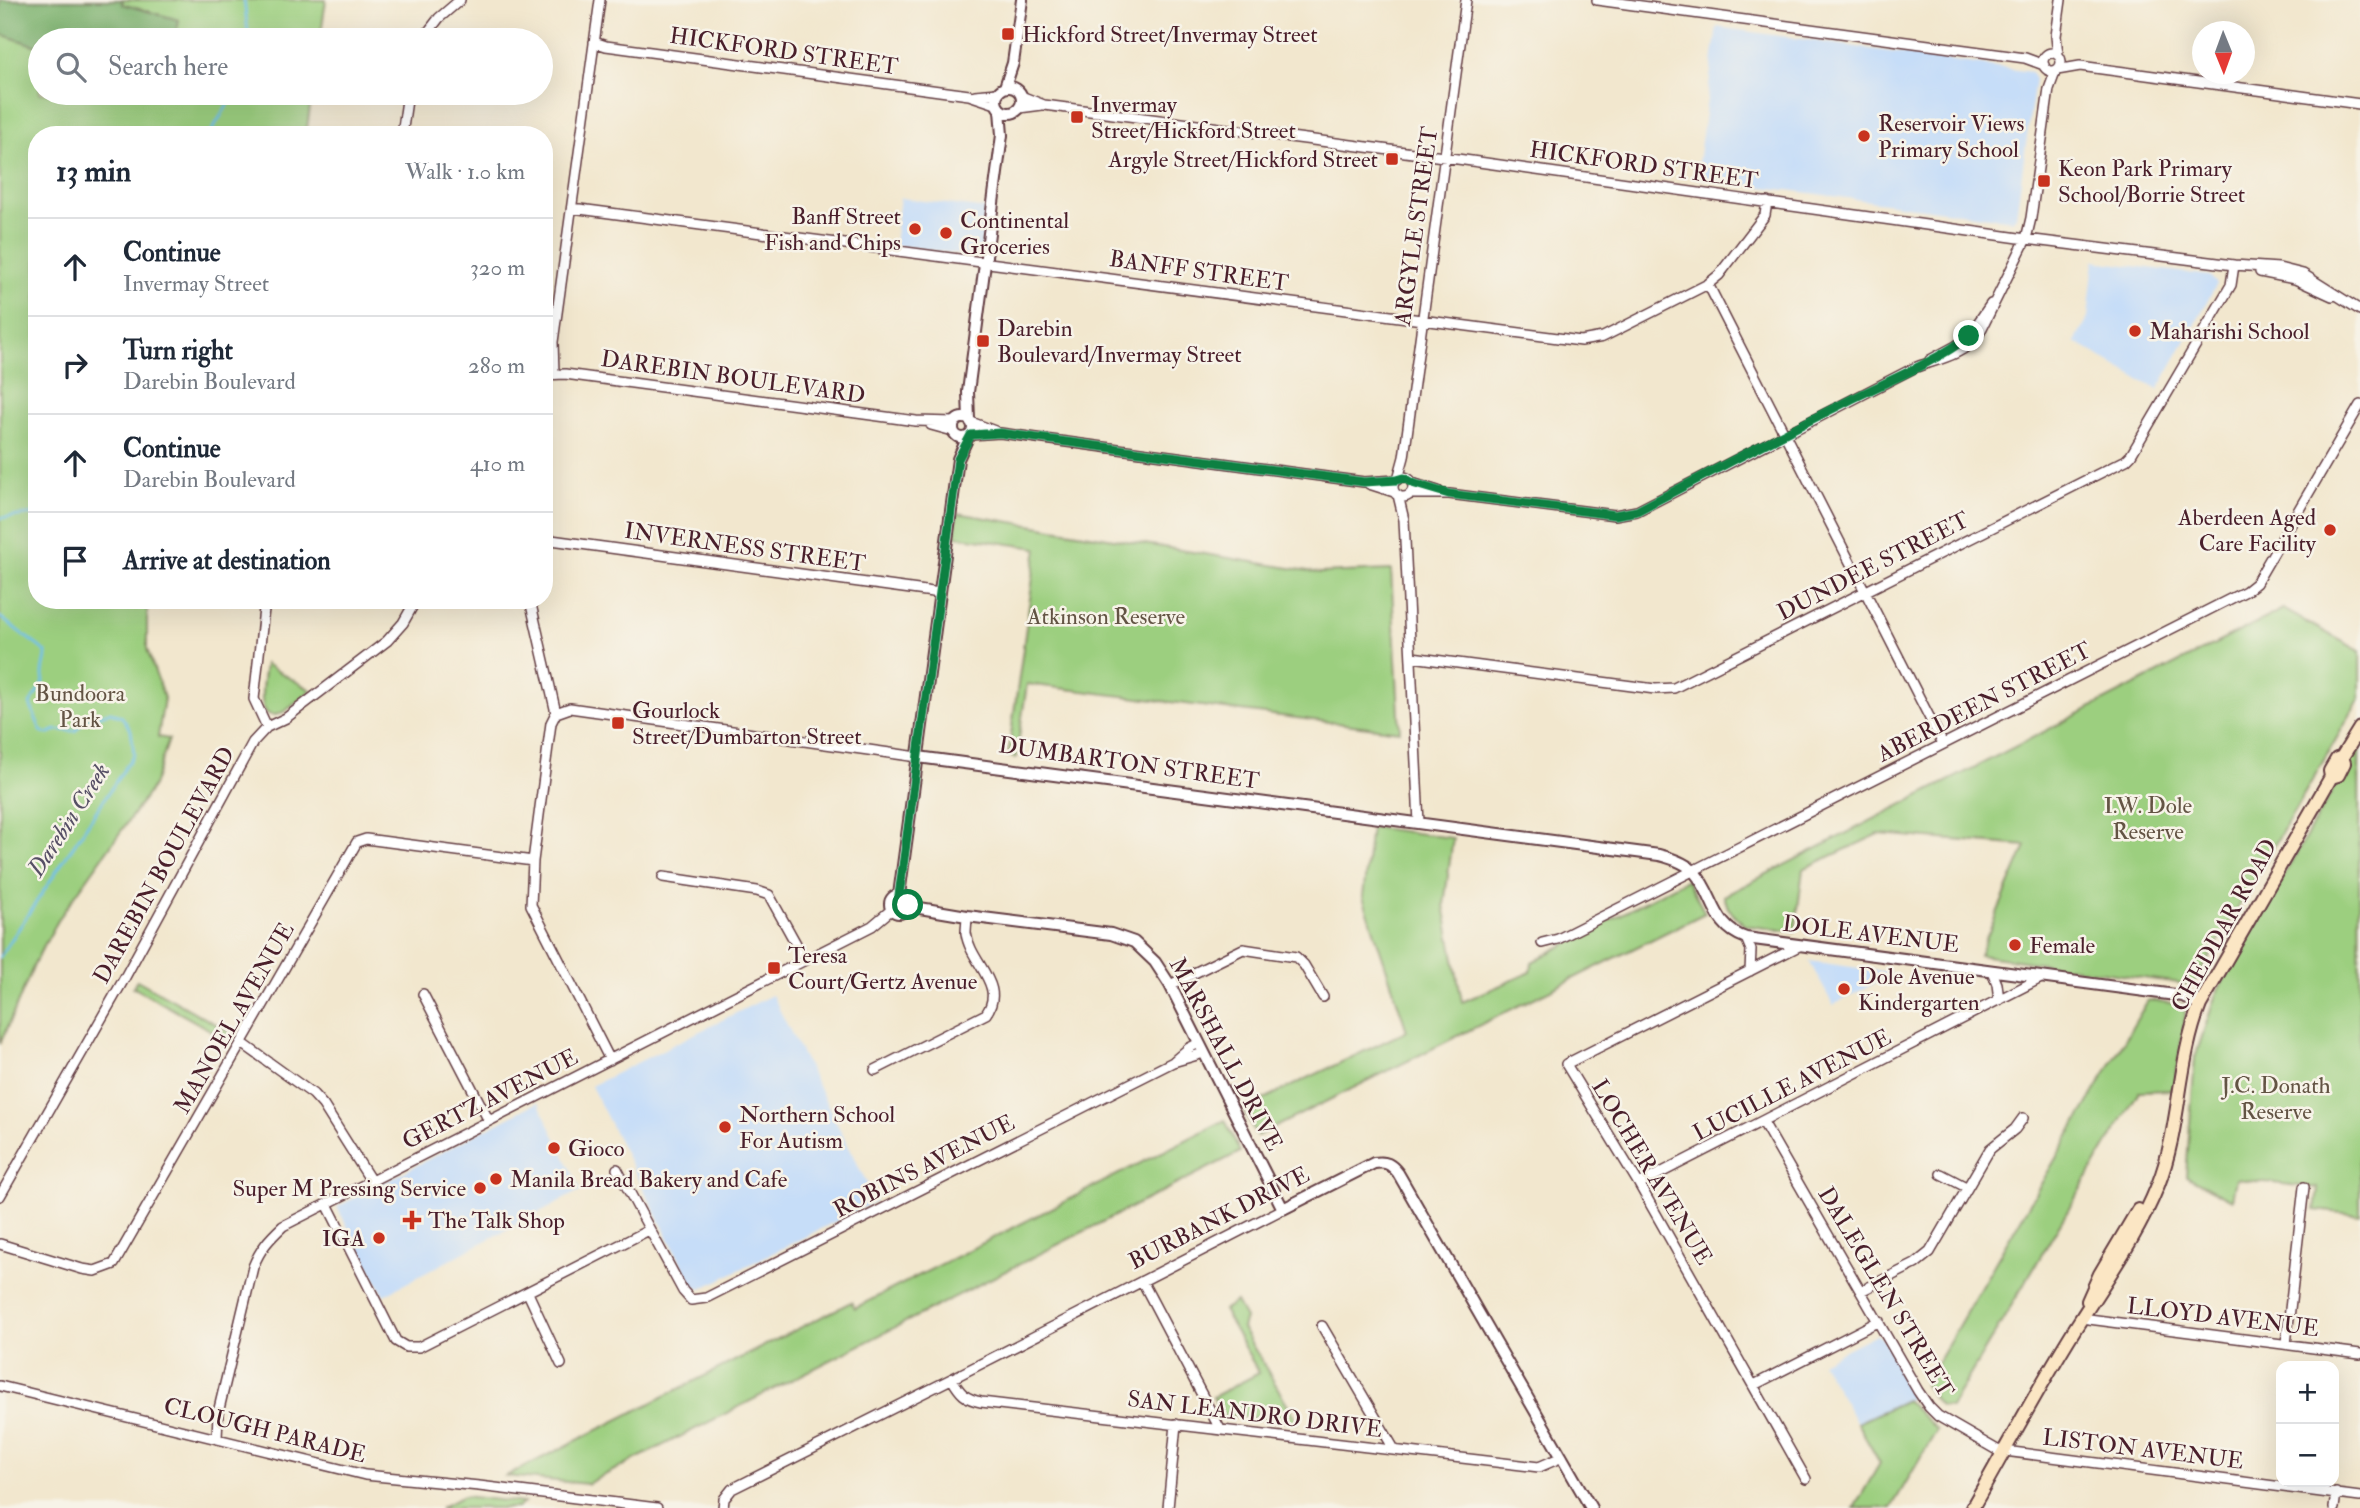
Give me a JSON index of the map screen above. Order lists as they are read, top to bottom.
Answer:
{
  "streets": {
    "main road": ["CHEDDAR ROAD"],
    "street": [
      "HICKFORD STREET",
      "ARGYLE STREET",
      "BANFF STREET",
      "DAREBIN BOULEVARD",
      "INVERNESS STREET",
      "DUNDEE STREET",
      "ABERDEEN STREET",
      "DUMBARTON STREET",
      "DOLE AVENUE",
      "MANOEL AVENUE",
      "MARSHALL DRIVE",
      "LUCILLE AVENUE",
      "GERTZ AVENUE",
      "ROBINS AVENUE",
      "LOCHER AVENUE",
      "BURBANK DRIVE",
      "DALEGLEN STREET",
      "LLOYD AVENUE",
      "SAN LEANDRO DRIVE",
      "CLOUGH PARADE",
      "LISTON AVENUE"
    ]
  },
  "crossings": [
    ["HICKFORD STREET", "ARGYLE STREET"],
    ["HICKFORD STREET", "BANFF STREET"],
    ["HICKFORD STREET", "DUNDEE STREET"],
    ["ARGYLE STREET", "BANFF STREET"],
    ["ARGYLE STREET", "DAREBIN BOULEVARD"],
    ["ARGYLE STREET", "DUNDEE STREET"],
    ["ARGYLE STREET", "DUMBARTON STREET"],
    ["ABERDEEN STREET", "DUMBARTON STREET"],
    ["ABERDEEN STREET", "DOLE AVENUE"],
    ["DUMBARTON STREET", "DOLE AVENUE"],
    ["CHEDDAR ROAD", "DOLE AVENUE"],
    ["CHEDDAR ROAD", "DALEGLEN STREET"],
    ["CHEDDAR ROAD", "LLOYD AVENUE"],
    ["CHEDDAR ROAD", "LISTON AVENUE"],
    ["DOLE AVENUE", "LUCILLE AVENUE"],
    ["DOLE AVENUE", "LOCHER AVENUE"],
    ["MARSHALL DRIVE", "GERTZ AVENUE"],
    ["MARSHALL DRIVE", "ROBINS AVENUE"],
    ["MARSHALL DRIVE", "BURBANK DRIVE"],
    ["LUCILLE AVENUE", "LOCHER AVENUE"],
    ["LUCILLE AVENUE", "DALEGLEN STREET"],
    ["GERTZ AVENUE", "CLOUGH PARADE"],
    ["BURBANK DRIVE", "SAN LEANDRO DRIVE"],
    ["DALEGLEN STREET", "LISTON AVENUE"]
  ],
  "water": ["Darebin Creek"],
  "parks": [
    "Atkinson Reserve",
    "Bundoora Park",
    "I.W. Dole Reserve",
    "J.C. Donath Reserve"
  ],
  "places": {
    "transit": [
      "Hickford Street/Invermay Street",
      "Invermay Street/Hickford Street",
      "Argyle Street/Hickford Street",
      "Keon Park Primary School/Borrie Street",
      "Darebin Boulevard/Invermay Street",
      "Gourlock Street/Dumbarton Street",
      "Teresa Court/Gertz Avenue"
    ],
    "other": [
      "Reservoir Views Primary School",
      "Banff Street Fish and Chips",
      "Continental Groceries",
      "Maharishi School",
      "Aberdeen Aged Care Facility",
      "Female",
      "Dole Avenue Kindergarten",
      "Northern School For Autism",
      "Gioco",
      "Manila Bread Bakery and Cafe",
      "Super M Pressing Service",
      "IGA"
    ],
    "health": ["The Talk Shop"]
  },
  "north": "bottom",
  "page": {
    "search": "Search here",
    "heading": ["13 min", "Walk · 1.0 km"],
    "list": [
      ["Continue", "Invermay Street", "320 m"],
      ["Turn right", "Darebin Boulevard", "280 m"],
      ["Continue", "Darebin Boulevard", "410 m"],
      "Arrive at destination"
    ],
    "map_buttons": ["+", "−"]
  }
}
